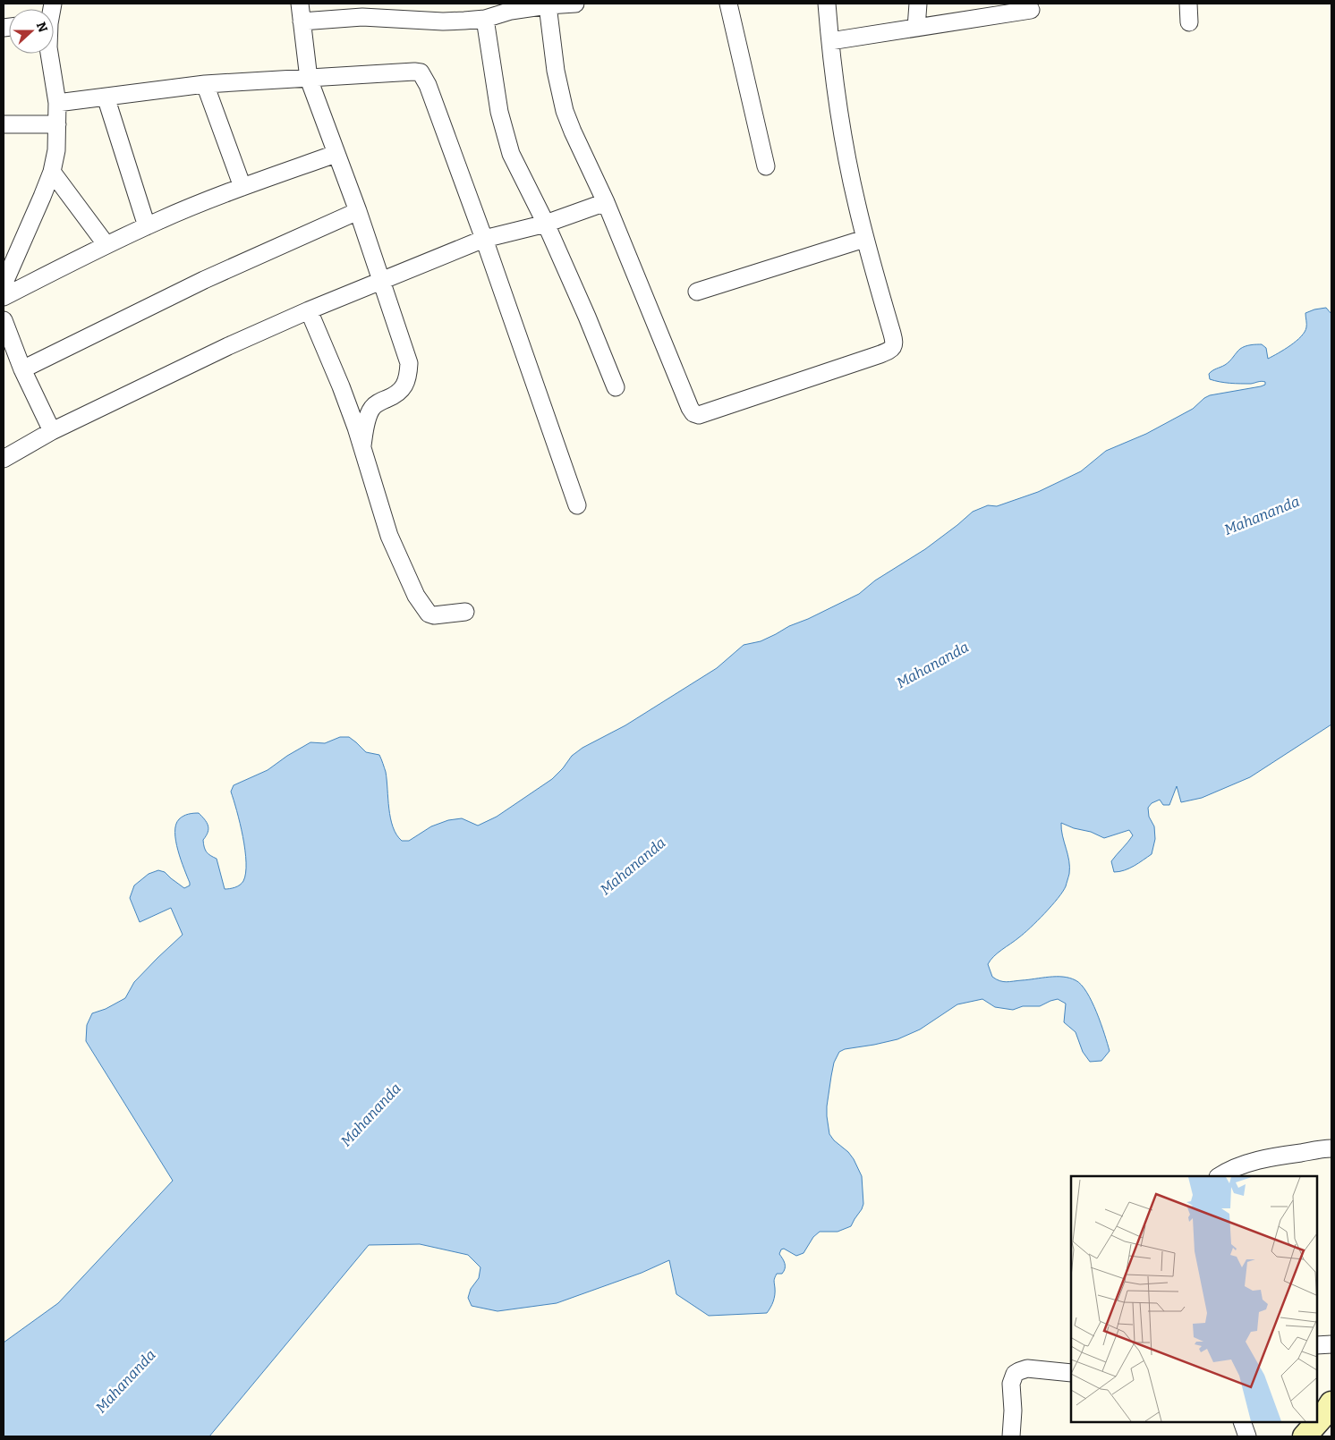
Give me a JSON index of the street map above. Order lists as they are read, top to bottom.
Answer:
{
  "water": ["Mahananda"],
  "north": "right"
}
